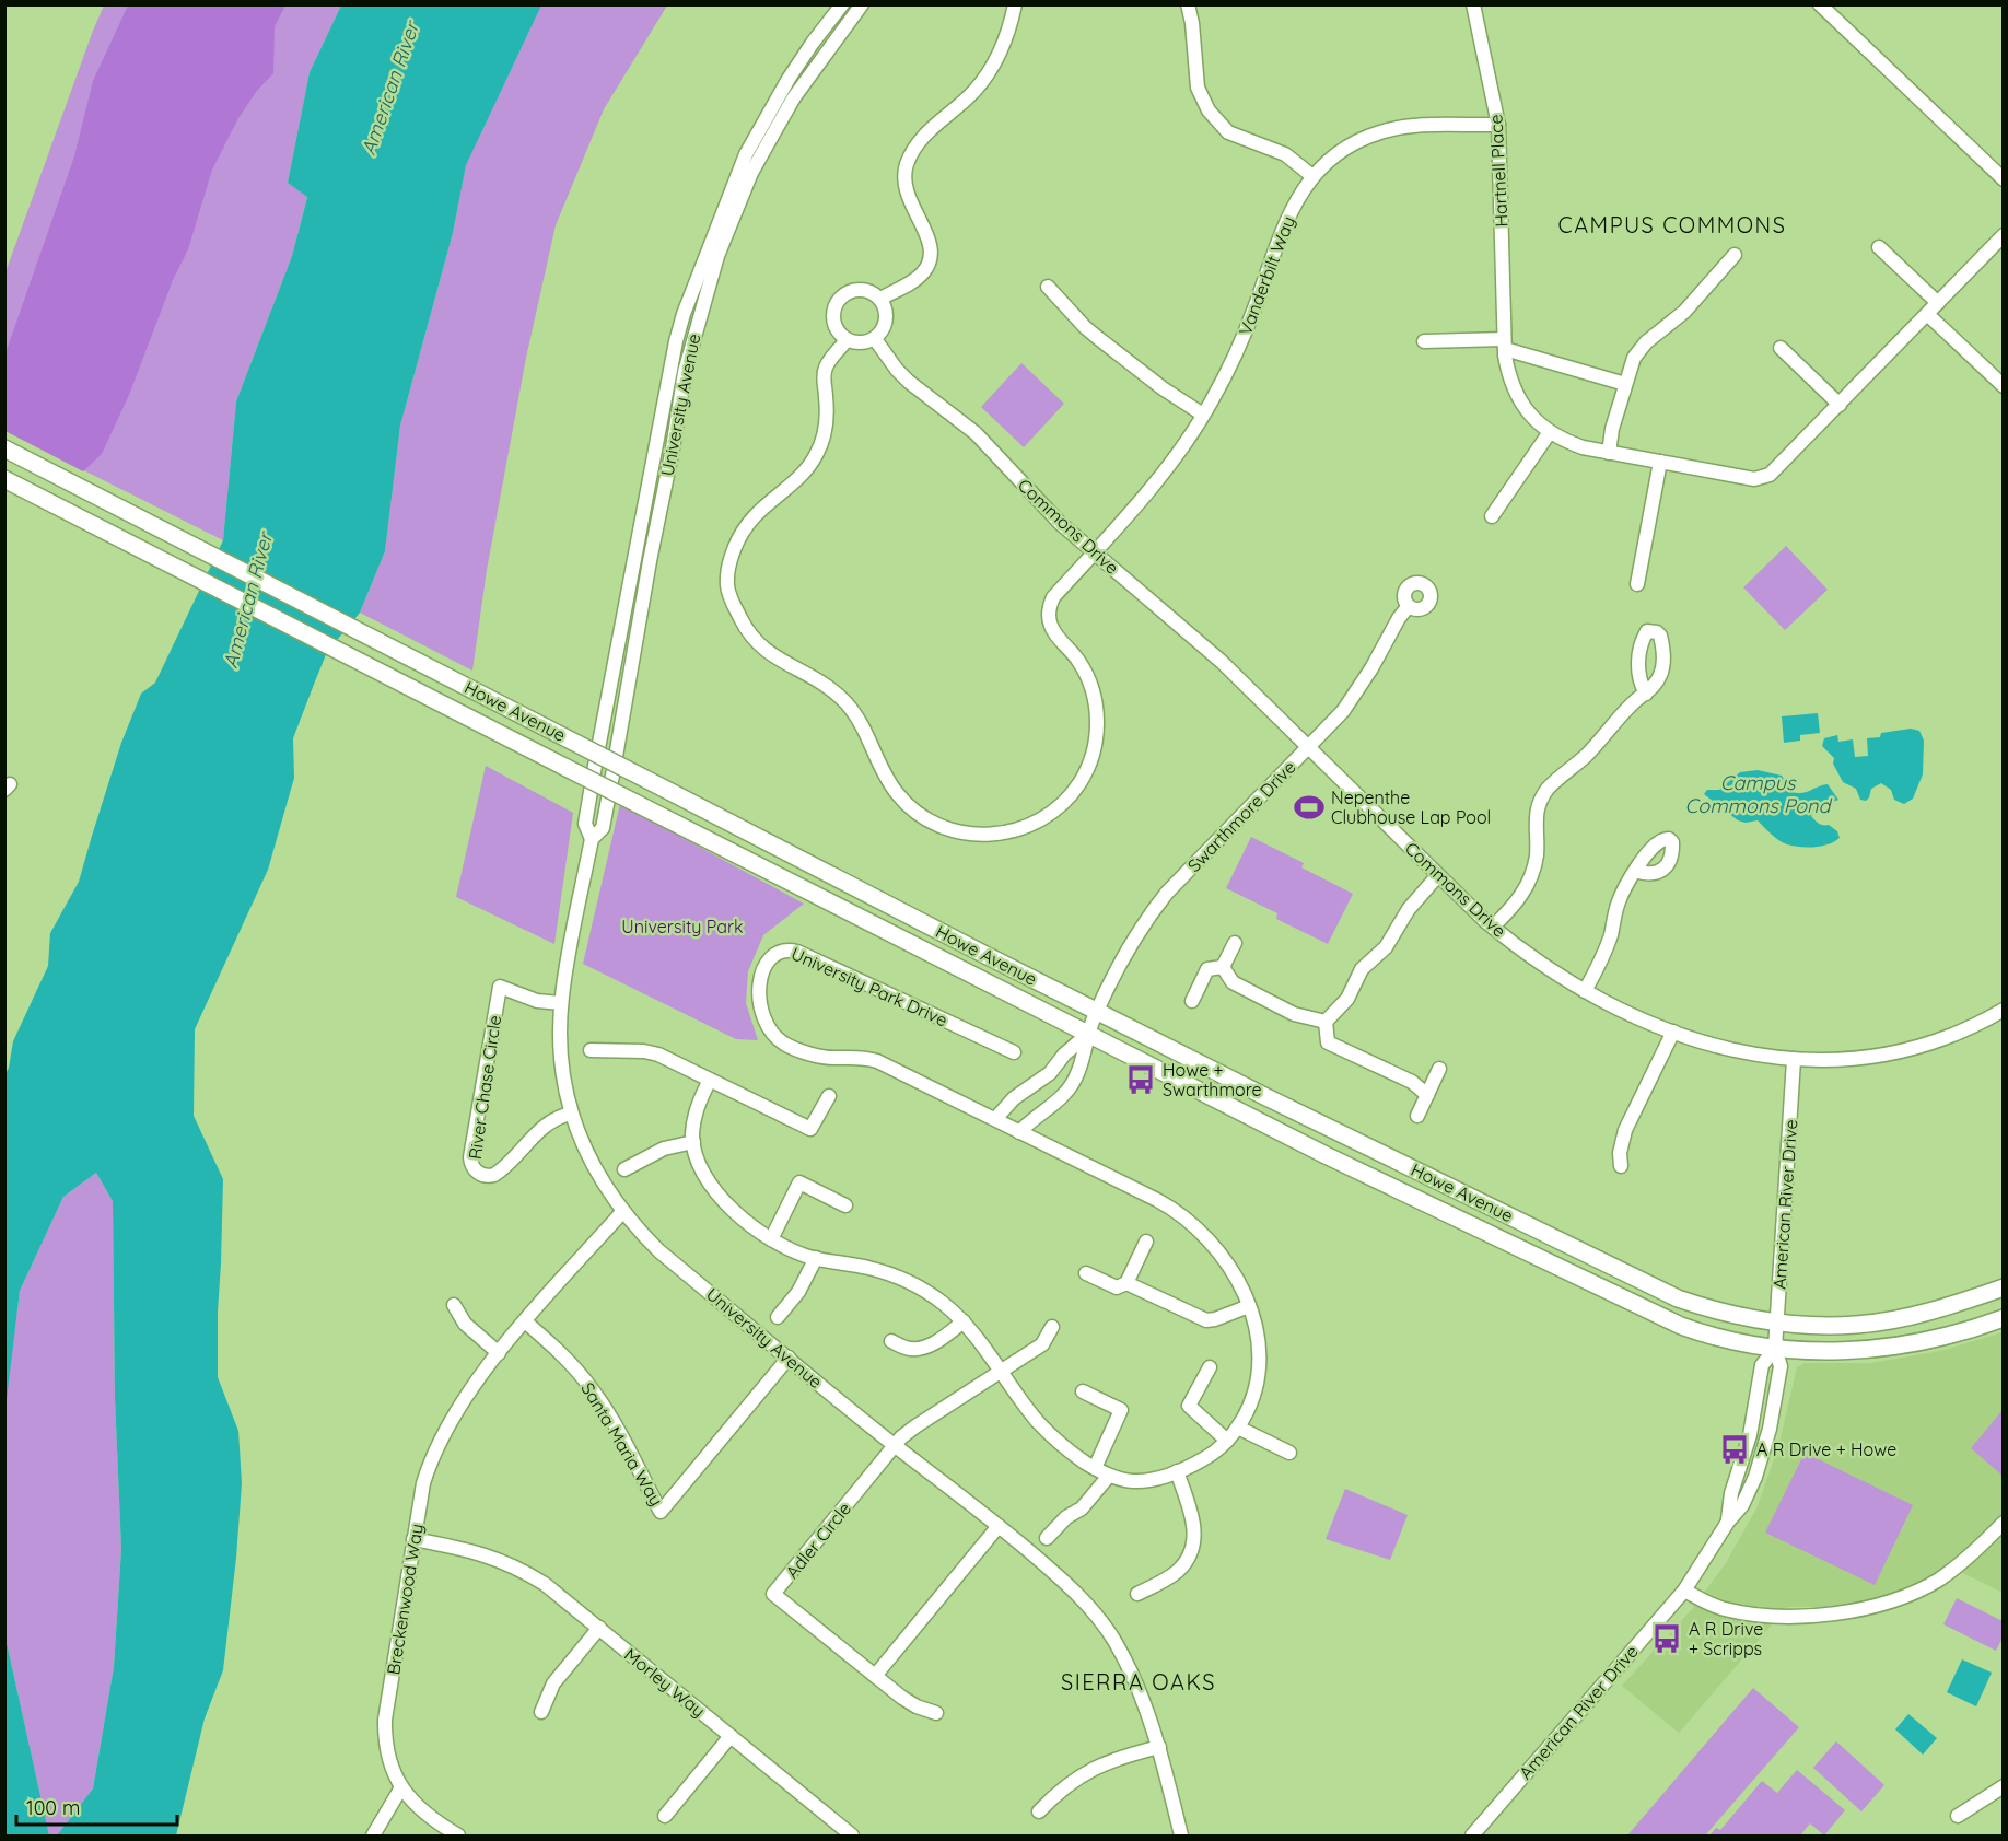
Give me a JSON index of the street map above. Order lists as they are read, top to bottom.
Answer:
{
  "streets": {
    "main road": ["Howe Avenue"],
    "street": [
      "Hartnell Place",
      "Vanderbilt Way",
      "University Avenue",
      "Commons Drive",
      "Swarthmore Drive",
      "University Park Drive",
      "River Chase Circle",
      "American River Drive",
      "Santa Maria Way",
      "Adler Circle",
      "Breckenwood Way",
      "Morley Way"
    ]
  },
  "crossings": [
    ["Hartnell Place", "Vanderbilt Way"],
    ["Vanderbilt Way", "Commons Drive"],
    ["University Avenue", "River Chase Circle"],
    ["University Avenue", "Santa Maria Way"],
    ["University Avenue", "Adler Circle"],
    ["University Avenue", "Breckenwood Way"],
    ["Commons Drive", "Swarthmore Drive"],
    ["Commons Drive", "American River Drive"],
    ["Howe Avenue", "Swarthmore Drive"],
    ["Howe Avenue", "American River Drive"],
    ["Santa Maria Way", "Breckenwood Way"],
    ["Breckenwood Way", "Morley Way"]
  ],
  "districts": ["CAMPUS COMMONS", "SIERRA OAKS"],
  "water": ["American River", "Campus Commons Pond"],
  "parks": ["University Park"],
  "places": {
    "sports": ["Nepenthe Clubhouse Lap Pool"],
    "bus stop": ["Howe + Swarthmore", "A R Drive + Howe", "A R Drive + Scripps"]
  },
  "scale_bar": "100 m"
}
